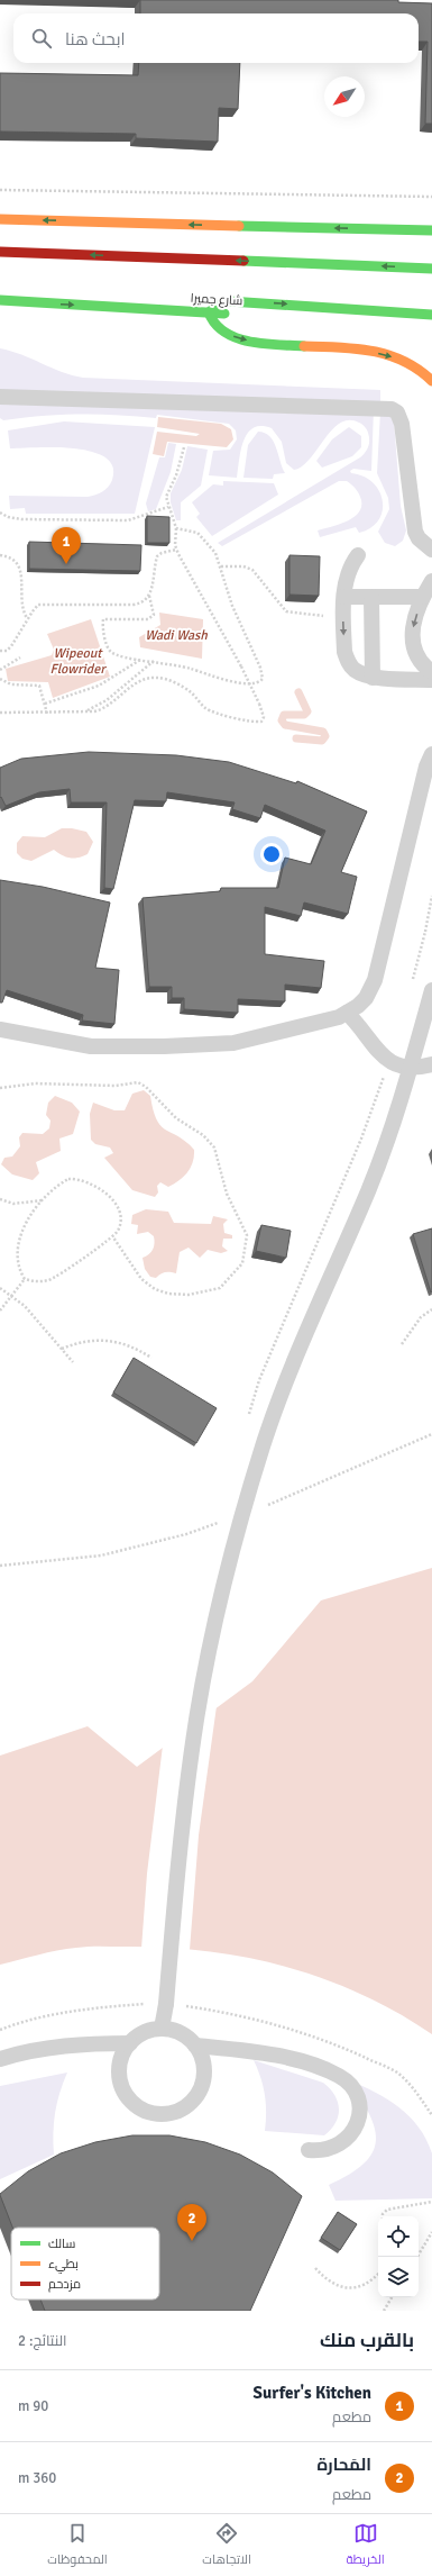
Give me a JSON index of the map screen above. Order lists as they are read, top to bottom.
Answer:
{
  "streets": {
    "main road": ["شارع جميرا"]
  },
  "water": ["Wadi Wash", "Wipeout Flowrider"],
  "legend": ["سالك", "بطيء", "مزدحم"],
  "north": "bottom left",
  "page": {
    "search": "ابحث هنا",
    "pins": ["1", "2"],
    "heading": ["بالقرب منك", "النتائج: 2"],
    "list": [
      {
        "mark": "1",
        "name": "Surfer's Kitchen",
        "note": "مطعم",
        "value": "90 m"
      },
      {
        "mark": "2",
        "name": "المَحارة",
        "note": "مطعم",
        "value": "360 m"
      }
    ],
    "nav": ["الخريطة", "الاتجاهات", "المحفوظات"]
  }
}
